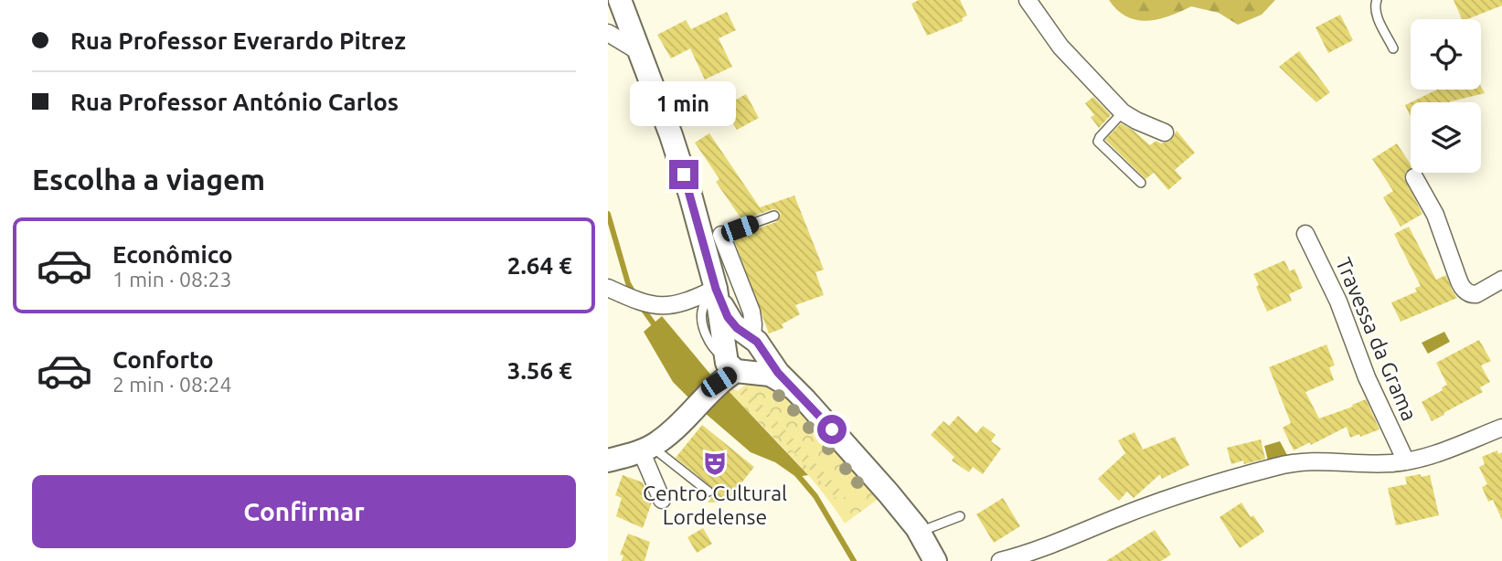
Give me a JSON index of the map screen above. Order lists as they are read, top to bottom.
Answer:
{
  "streets": {
    "street": ["Travessa da Grama"]
  },
  "places": {
    "theatre": ["Centro Cultural Lordelense"]
  },
  "page": {
    "banner": ["Rua Professor Everardo Pitrez", "Rua Professor António Carlos"],
    "bubble": "1 min",
    "heading": "Escolha a viagem",
    "list": [
      {
        "name": "Econômico",
        "note": "1 min · 08:23",
        "value": "2.64 €"
      },
      {
        "name": "Conforto",
        "note": "2 min · 08:24",
        "value": "3.56 €"
      }
    ],
    "buttons": "Confirmar"
  }
}
